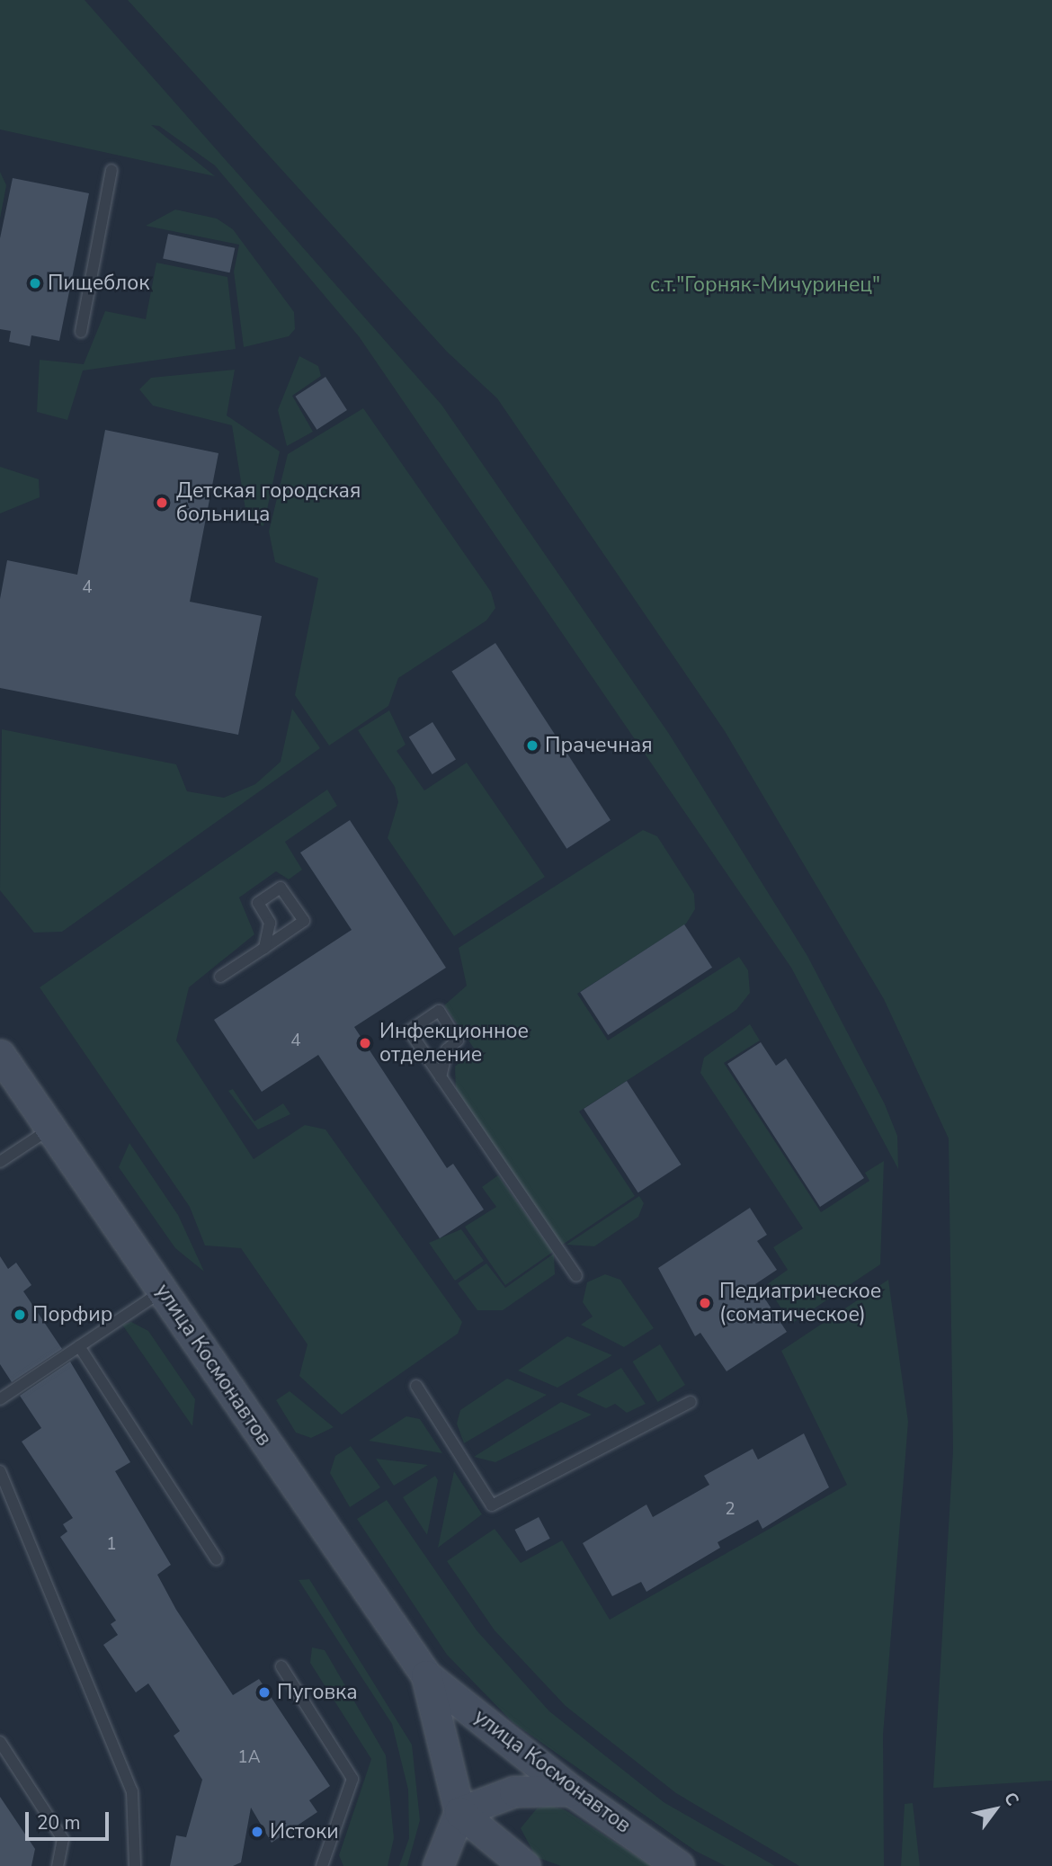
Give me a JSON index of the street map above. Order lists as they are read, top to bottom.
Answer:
{
  "streets": {
    "main road": ["улица Космонавтов"]
  },
  "parks": ["с.т.\"Горняк-Мичуринец\""],
  "places": [
    "Пищеблок",
    "Детская городская больница",
    "Прачечная",
    "Инфекционное отделение",
    "Педиатрическое (соматическое)",
    "Порфир",
    "Пуговка",
    "Истоки"
  ],
  "house_numbers": [
    "4",
    "4",
    "2",
    "1",
    "1А"
  ],
  "scale_bar": "20 m",
  "north": "top right"
}
